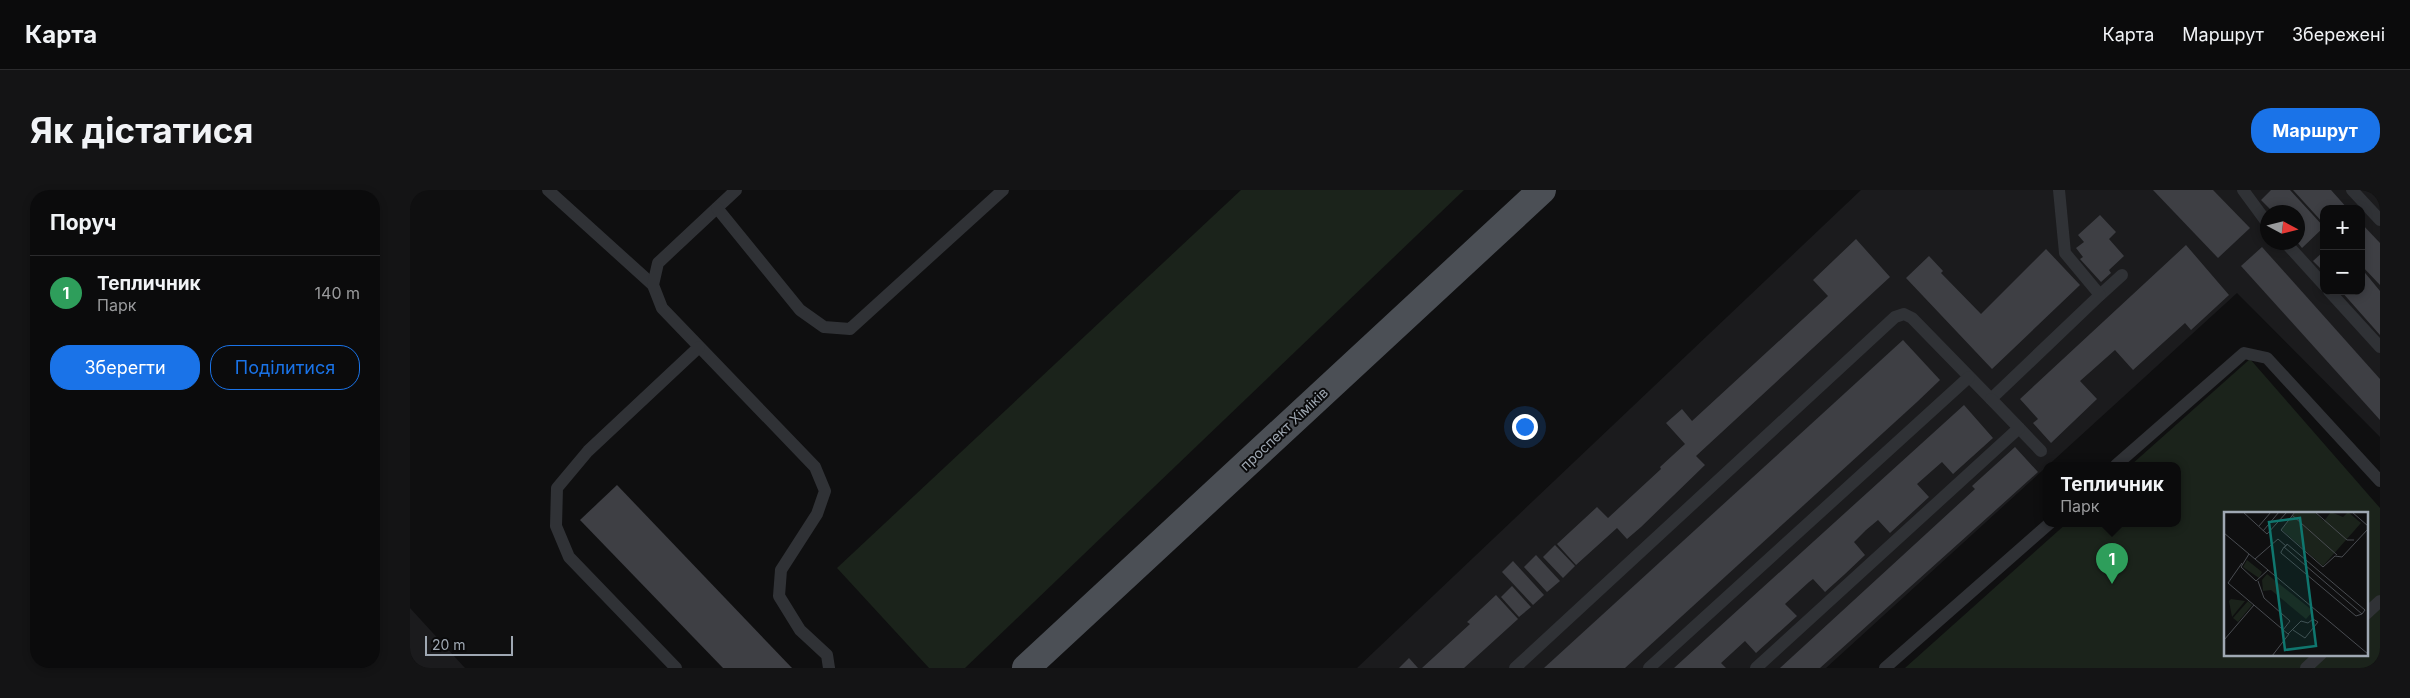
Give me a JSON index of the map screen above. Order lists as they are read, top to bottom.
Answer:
{
  "streets": {
    "main road": ["проспект Хіміків"]
  },
  "scale_bar": "20 m",
  "north": "right",
  "page": {
    "header": "Карта",
    "nav": ["Карта", "Маршрут", "Збережені"],
    "buttons": [
      "Маршрут",
      ["Зберегти", "Поділитися"]
    ],
    "title": "Як дістатися",
    "heading": "Поруч",
    "map_buttons": ["+", "−"],
    "list": [
      {
        "mark": "1",
        "name": "Тепличник",
        "note": "Парк",
        "value": "140 m"
      }
    ],
    "popup": ["Тепличник", "Парк"],
    "pins": "1",
    "scale": "20 m"
  }
}
